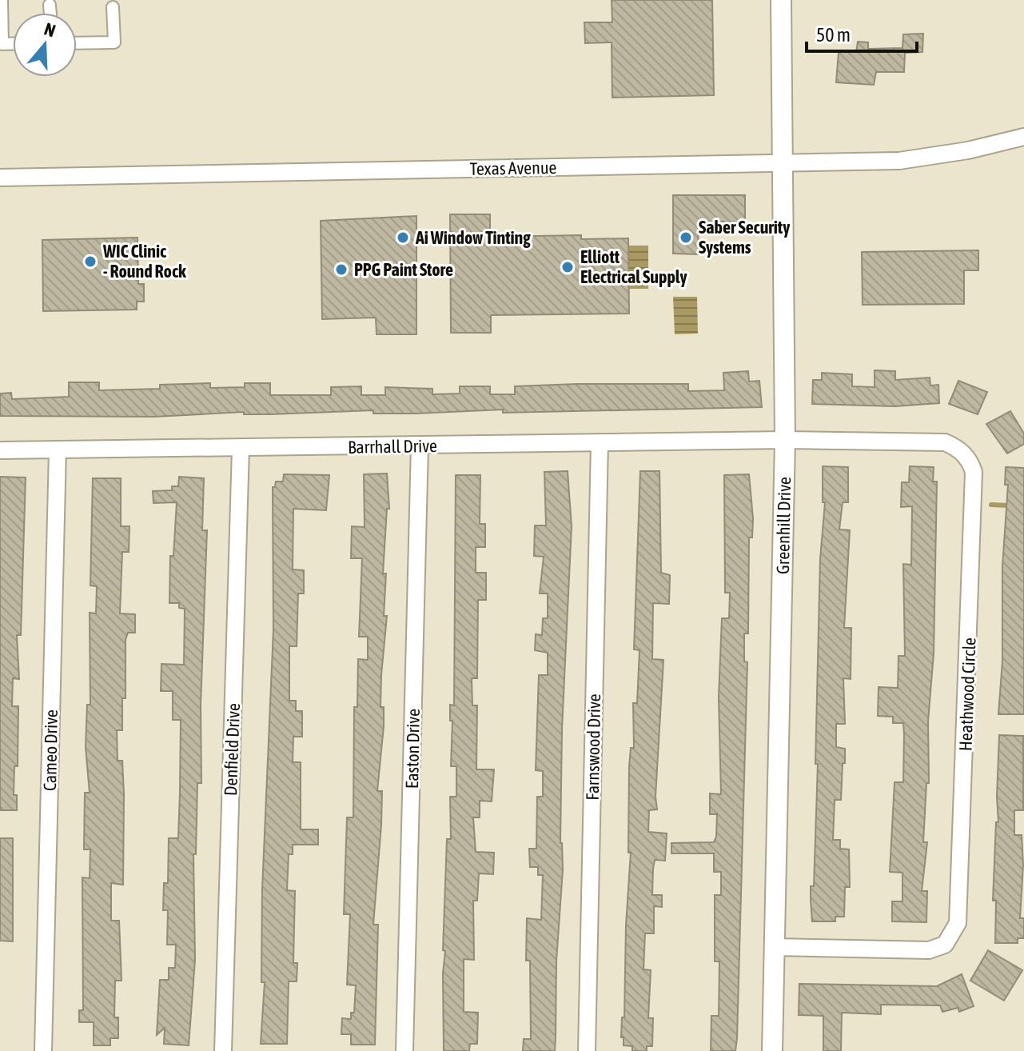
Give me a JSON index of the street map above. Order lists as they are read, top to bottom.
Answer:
{
  "streets": {
    "street": [
      "Texas Avenue",
      "Barrhall Drive",
      "Greenhill Drive",
      "Heathwood Circle",
      "Farnswood Drive",
      "Easton Drive",
      "Denfield Drive",
      "Cameo Drive"
    ]
  },
  "crossings": [
    ["Texas Avenue", "Greenhill Drive"],
    ["Barrhall Drive", "Greenhill Drive"],
    ["Barrhall Drive", "Heathwood Circle"],
    ["Barrhall Drive", "Farnswood Drive"],
    ["Barrhall Drive", "Easton Drive"],
    ["Barrhall Drive", "Denfield Drive"],
    ["Barrhall Drive", "Cameo Drive"],
    ["Greenhill Drive", "Heathwood Circle"]
  ],
  "places": [
    "Ai Window Tinting",
    "Saber Security Systems",
    "WIC Clinic - Round Rock",
    "Elliott Electrical Supply",
    "PPG Paint Store"
  ],
  "scale_bar": "50 m",
  "north": "top"
}
